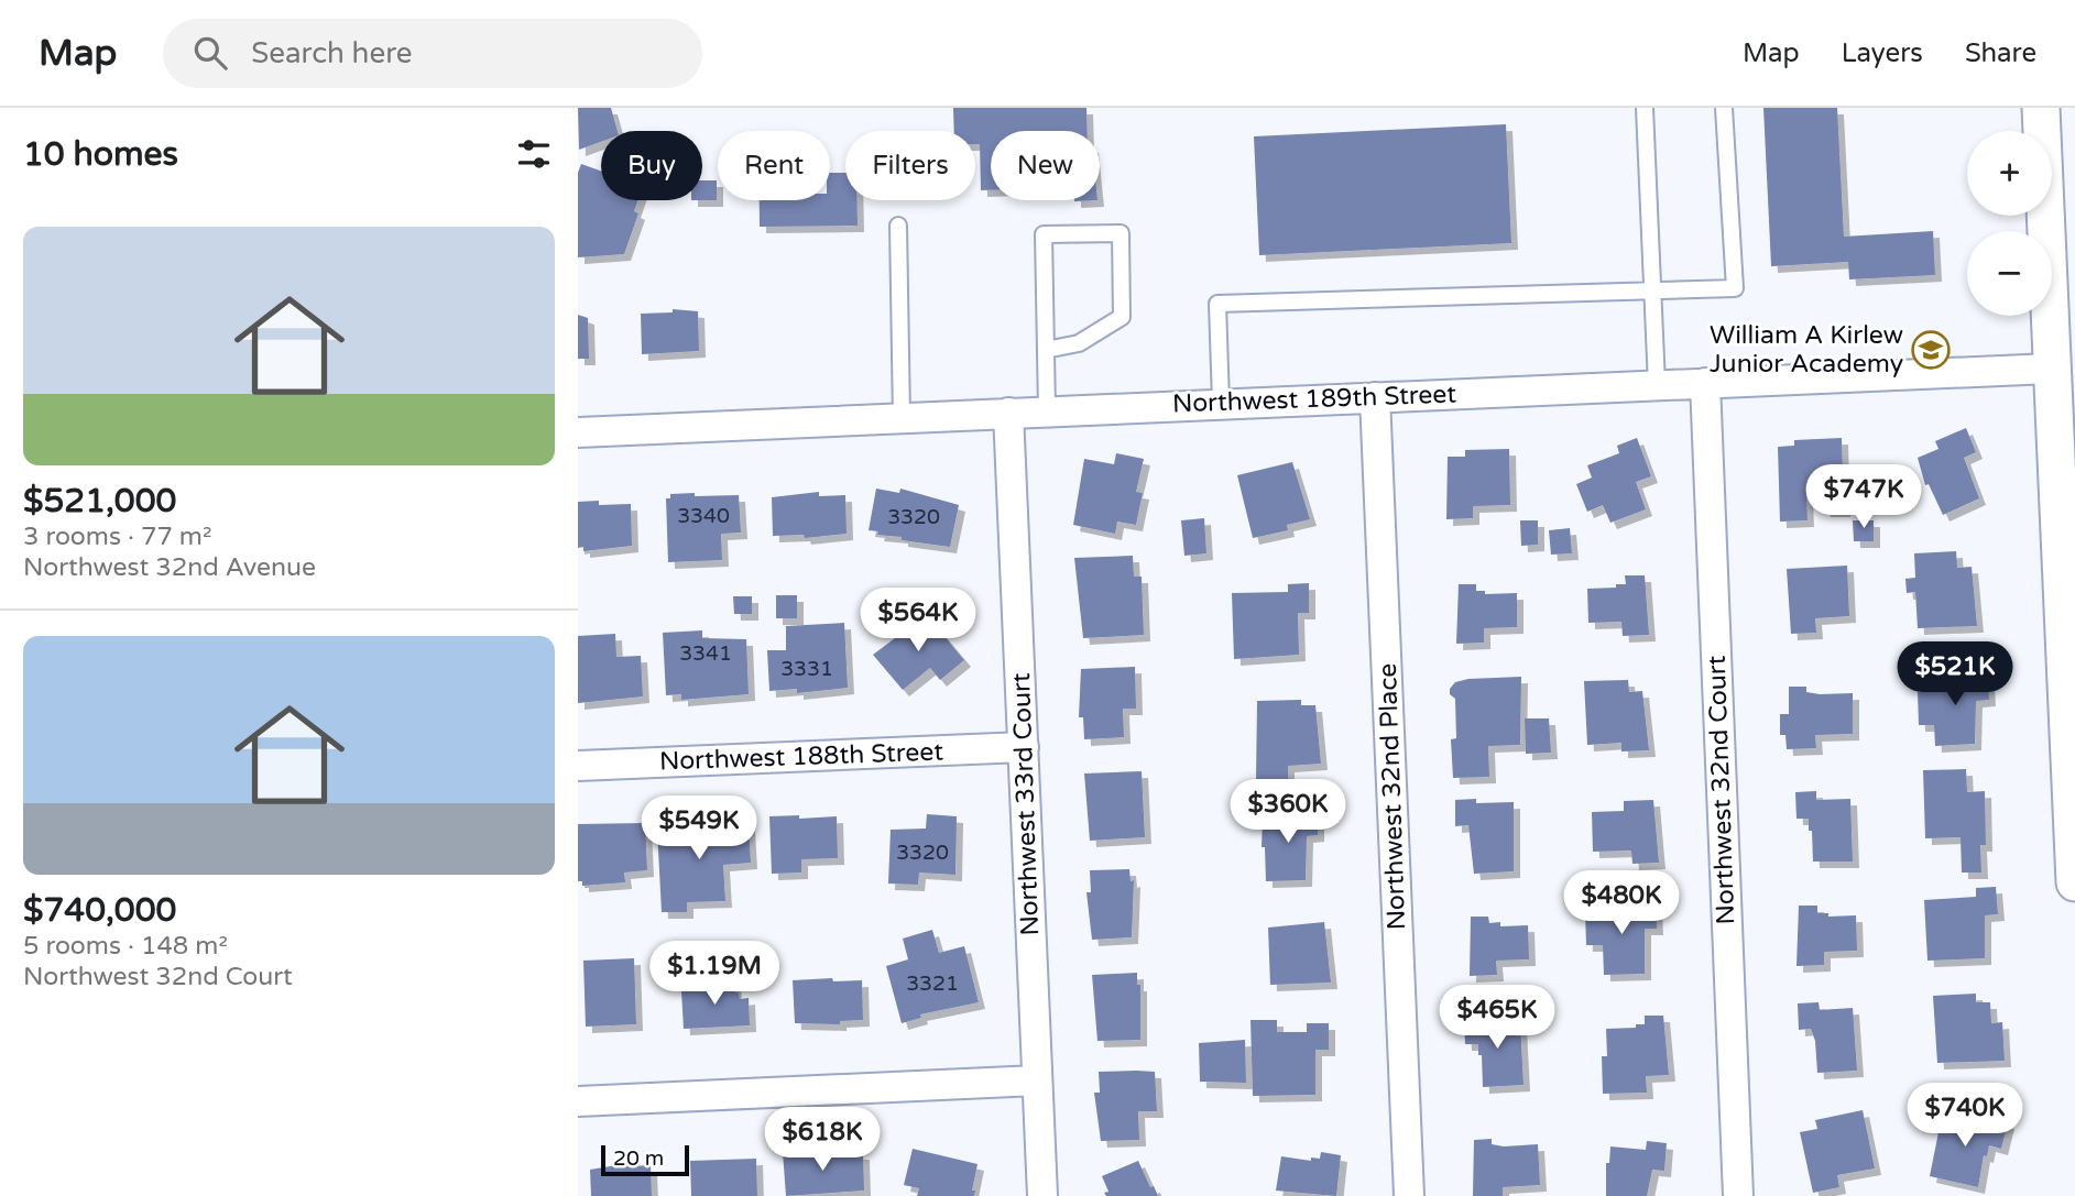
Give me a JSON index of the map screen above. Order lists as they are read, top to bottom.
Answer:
{
  "streets": {
    "street": [
      "Northwest 189th Street",
      "Northwest 188th Street",
      "Northwest 32nd Court",
      "Northwest 32nd Place",
      "Northwest 33rd Court"
    ]
  },
  "crossings": [
    ["Northwest 189th Street", "Northwest 32nd Court"],
    ["Northwest 189th Street", "Northwest 32nd Place"],
    ["Northwest 189th Street", "Northwest 33rd Court"],
    ["Northwest 188th Street", "Northwest 33rd Court"]
  ],
  "places": {
    "school or university": ["William A Kirlew Junior Academy"]
  },
  "house_numbers": [
    "3340",
    "3320",
    "3341",
    "3331",
    "3320",
    "3321"
  ],
  "scale_bar": "20 m",
  "page": {
    "header": "Map",
    "search": "Search here",
    "nav": ["Map", "Layers", "Share"],
    "heading": "10 homes",
    "map_buttons": ["+", "−"],
    "chip": [
      "Buy",
      "Rent",
      "Filters",
      "New"
    ],
    "list": [
      {
        "name": "$521,000",
        "note": "3 rooms · 77 m² · Northwest 32nd Avenue"
      },
      {
        "name": "$740,000",
        "note": "5 rooms · 148 m² · Northwest 32nd Court"
      }
    ],
    "price": [
      "$747K",
      "$564K",
      "$521K",
      "$360K",
      "$549K",
      "$480K",
      "$1.19M",
      "$465K",
      "$740K",
      "$618K"
    ],
    "scale": "20 m"
  }
}
